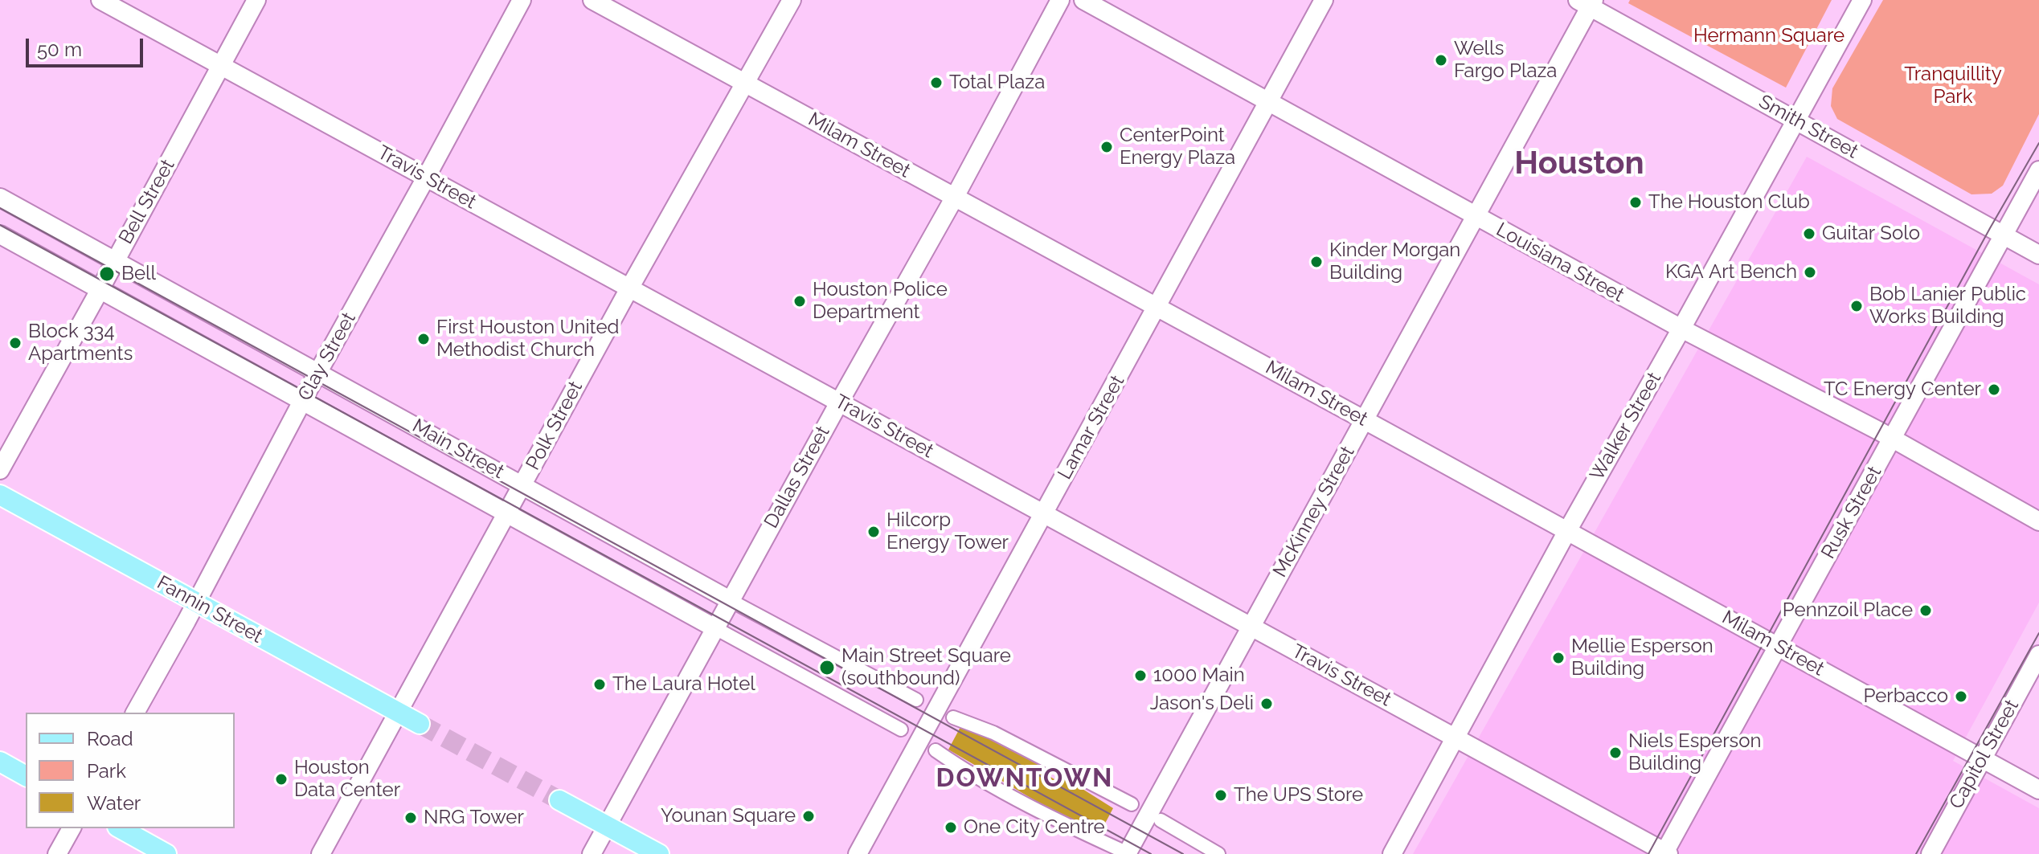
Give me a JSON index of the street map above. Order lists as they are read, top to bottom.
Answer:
{
  "streets": {
    "main road": [
      "Smith Street",
      "Milam Street",
      "Travis Street",
      "Bell Street",
      "Louisiana Street",
      "Clay Street",
      "Polk Street",
      "Walker Street",
      "Lamar Street",
      "Main Street",
      "Dallas Street",
      "McKinney Street",
      "Rusk Street",
      "Fannin Street",
      "Capitol Street"
    ]
  },
  "crossings": [
    ["Smith Street", "Walker Street"],
    ["Smith Street", "McKinney Street"],
    ["Smith Street", "Rusk Street"],
    ["Milam Street", "Polk Street"],
    ["Milam Street", "Walker Street"],
    ["Milam Street", "Lamar Street"],
    ["Milam Street", "Dallas Street"],
    ["Milam Street", "McKinney Street"],
    ["Milam Street", "Rusk Street"],
    ["Milam Street", "Capitol Street"],
    ["Travis Street", "Bell Street"],
    ["Travis Street", "Clay Street"],
    ["Travis Street", "Polk Street"],
    ["Travis Street", "Walker Street"],
    ["Travis Street", "Lamar Street"],
    ["Travis Street", "Dallas Street"],
    ["Travis Street", "McKinney Street"],
    ["Travis Street", "Rusk Street"],
    ["Bell Street", "Main Street"],
    ["Louisiana Street", "Walker Street"],
    ["Louisiana Street", "Lamar Street"],
    ["Louisiana Street", "McKinney Street"],
    ["Louisiana Street", "Rusk Street"],
    ["Clay Street", "Main Street"],
    ["Clay Street", "Fannin Street"],
    ["Polk Street", "Main Street"],
    ["Polk Street", "Fannin Street"],
    ["Main Street", "Dallas Street"]
  ],
  "districts": ["Houston", "DOWNTOWN"],
  "parks": ["Hermann Square", "Tranquillity Park"],
  "places": [
    "Wells Fargo Plaza",
    "Total Plaza",
    "CenterPoint Energy Plaza",
    "The Houston Club",
    "Guitar Solo",
    "Kinder Morgan Building",
    "KGA Art Bench",
    "Bell",
    "Houston Police Department",
    "Bob Lanier Public Works Building",
    "First Houston United Methodist Church",
    "Block 334 Apartments",
    "TC Energy Center",
    "Hilcorp Energy Tower",
    "Pennzoil Place",
    "Mellie Esperson Building",
    "Main Street Square (southbound)",
    "1000 Main",
    "The Laura Hotel",
    "Perbacco",
    "Jason's Deli",
    "Niels Esperson Building",
    "Houston Data Center",
    "The UPS Store",
    "Younan Square",
    "NRG Tower",
    "One City Centre"
  ],
  "legend": ["Road", "Park", "Water"],
  "scale_bar": "50 m"
}
